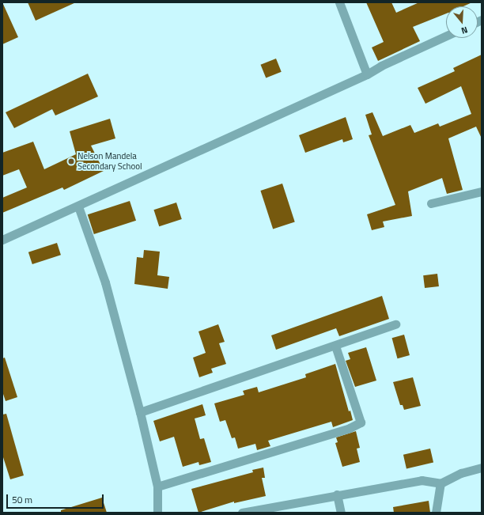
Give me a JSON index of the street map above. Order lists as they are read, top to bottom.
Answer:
{
  "places": ["Nelson Mandela Secondary School"],
  "scale_bar": "50 m",
  "north": "bottom"
}
